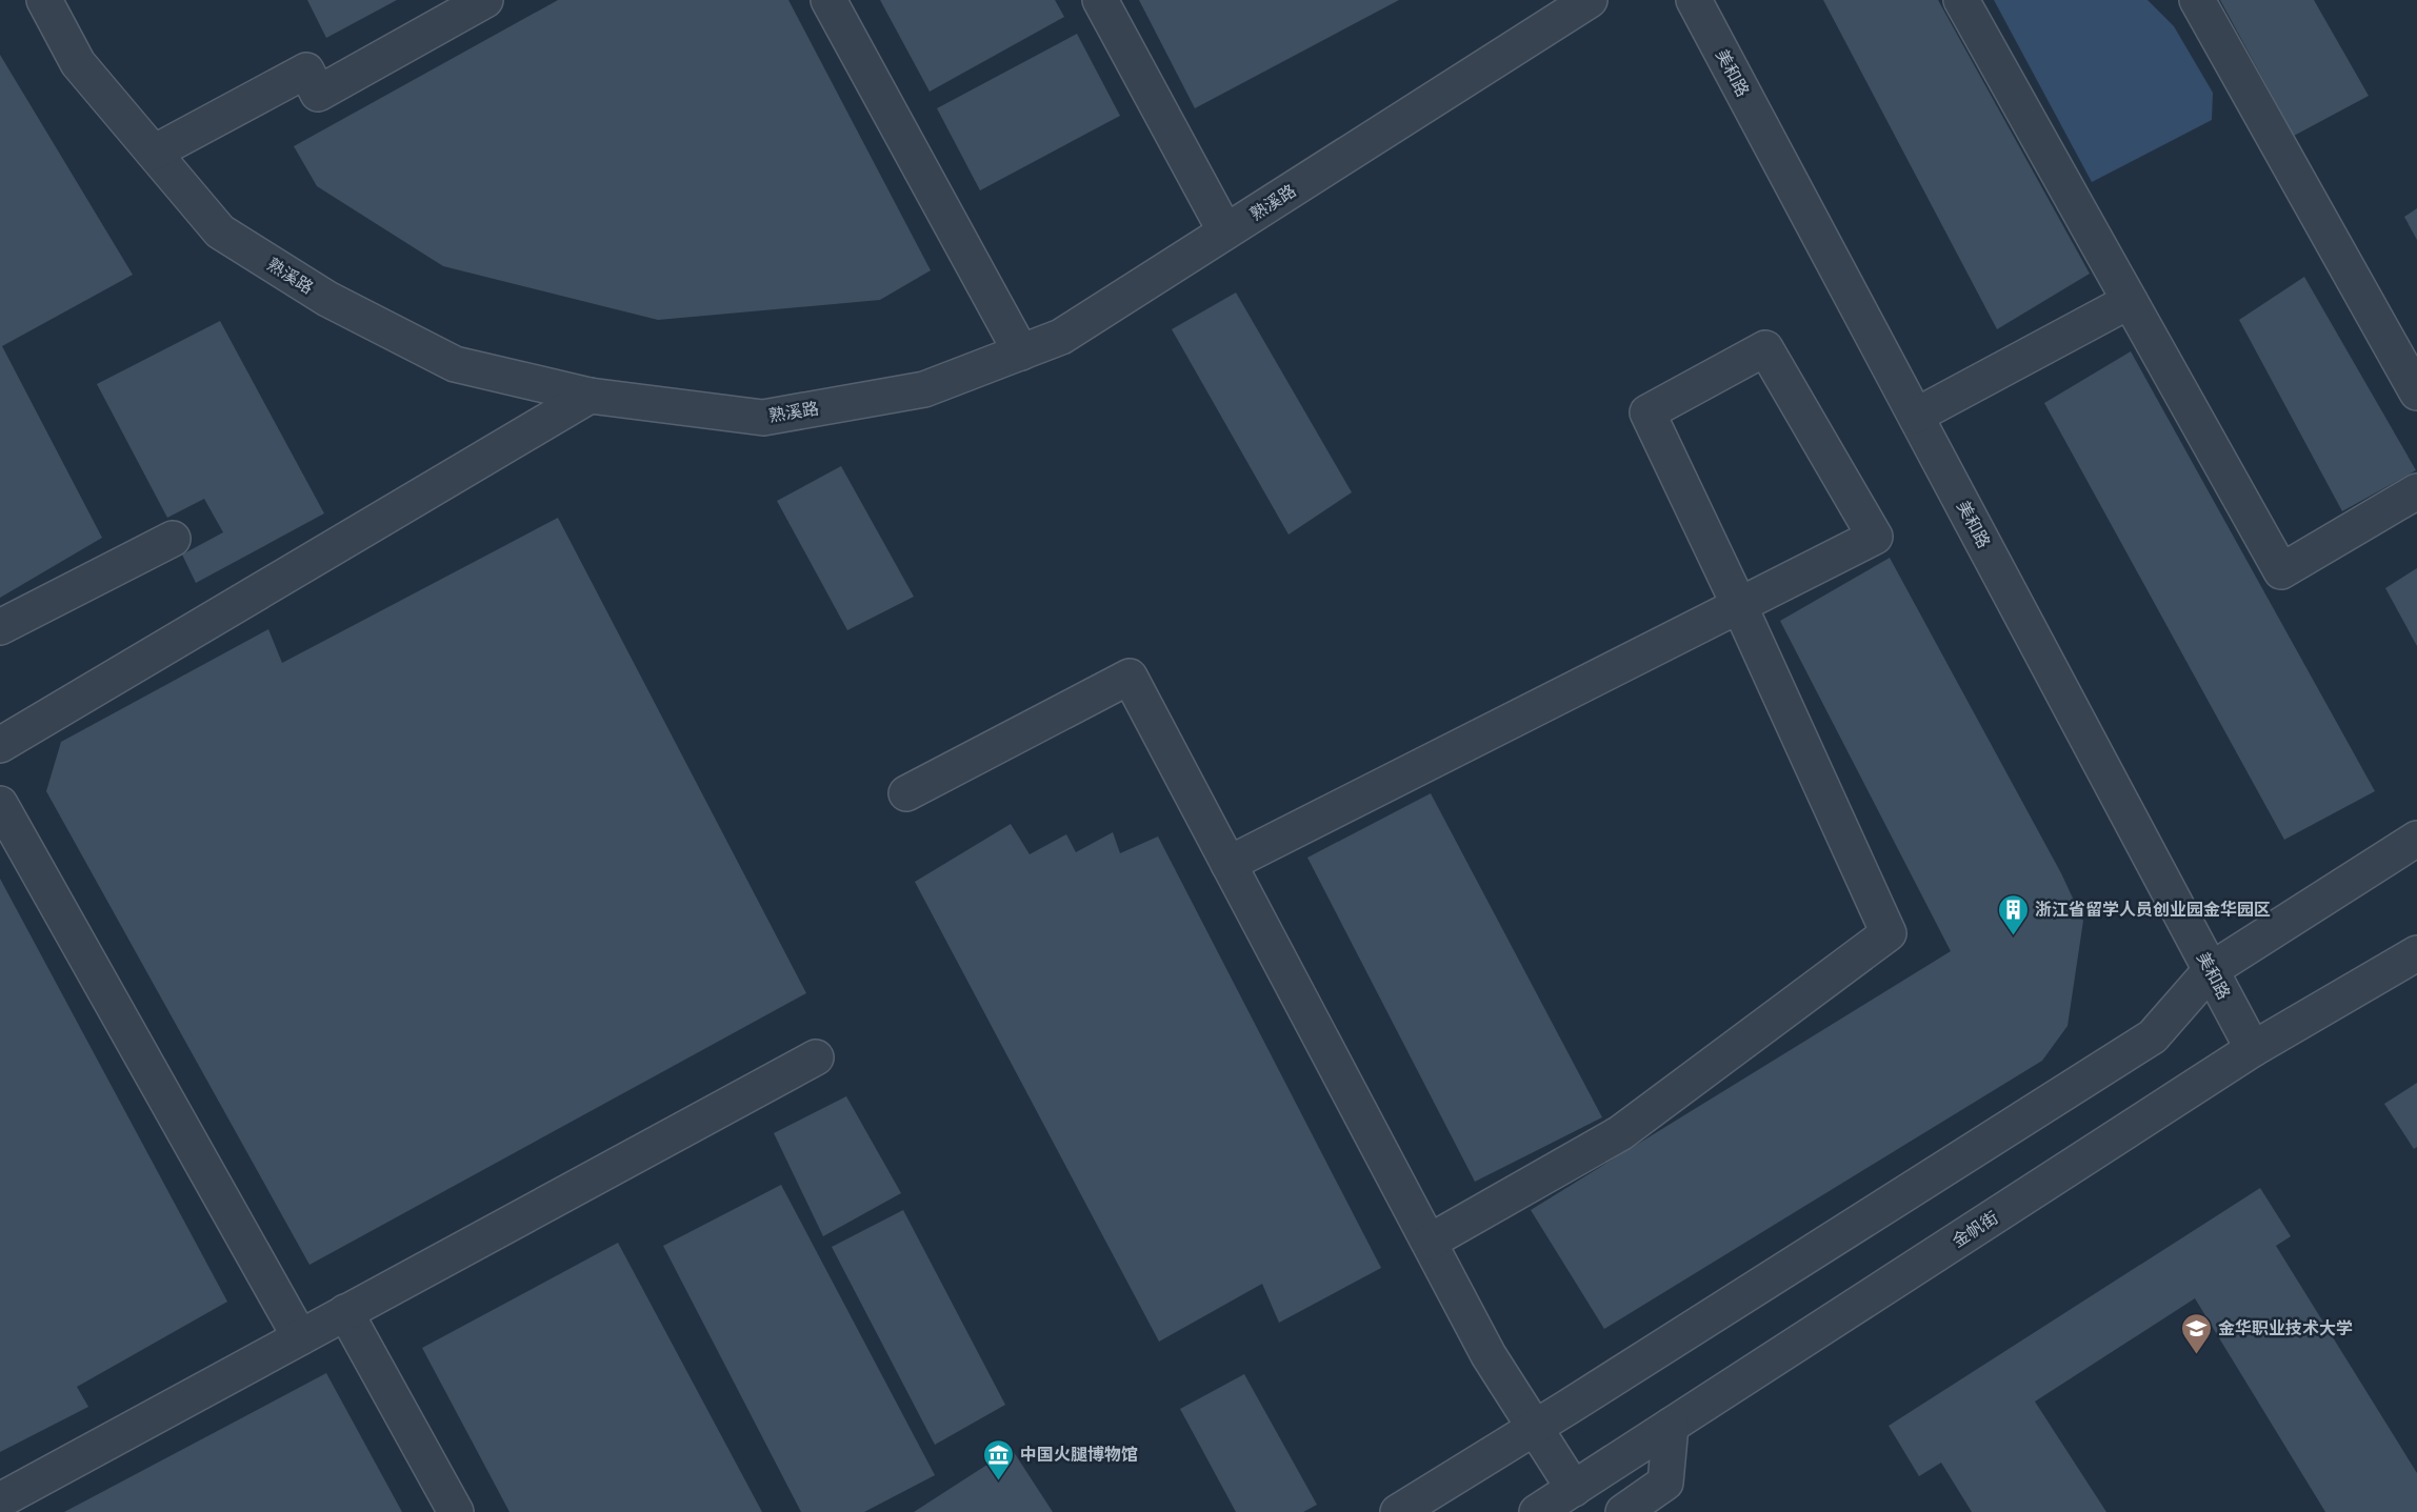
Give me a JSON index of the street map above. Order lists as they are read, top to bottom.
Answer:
{
  "streets": {
    "street": ["美和路", "熟溪路", "金帆街"]
  },
  "crossings": [
    ["美和路", "金帆街"]
  ],
  "places": {
    "building": ["浙江省留学人员创业园金华园区"],
    "school or university": ["金华职业技术大学"],
    "museum": ["中国火腿博物馆"]
  }
}
